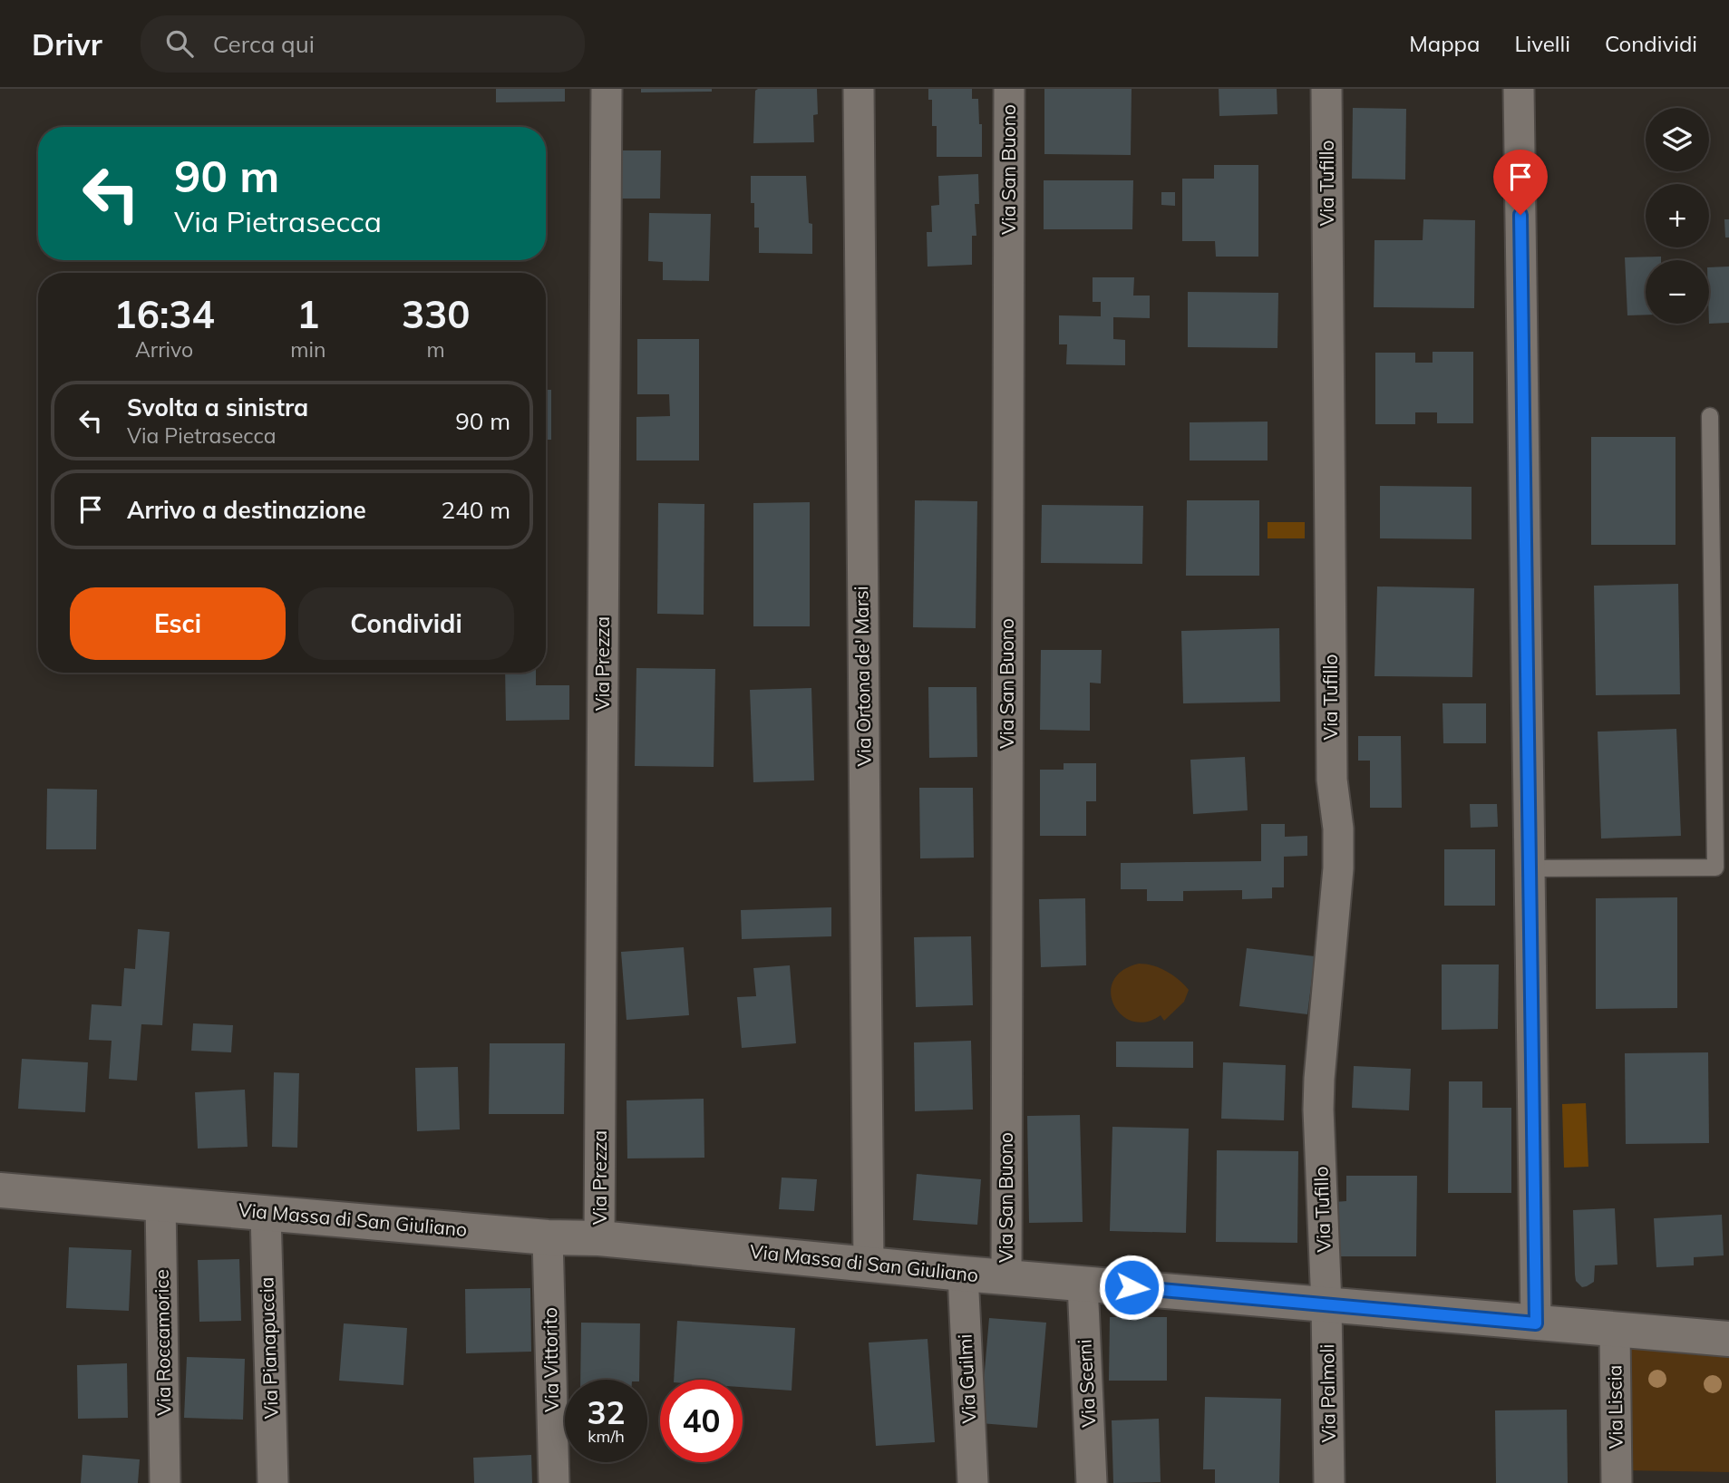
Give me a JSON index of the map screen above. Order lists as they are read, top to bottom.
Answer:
{
  "streets": {
    "street": [
      "Via San Buono",
      "Via Tufillo",
      "Via Prezza",
      "Via Ortona de' Marsi",
      "Via Massa di San Giuliano",
      "Via Roccamorice",
      "Via Pianapuccia",
      "Via Vittorito",
      "Via Guilmi",
      "Via Scerni",
      "Via Palmoli",
      "Via Liscia"
    ]
  },
  "crossings": [
    ["Via San Buono", "Via Massa di San Giuliano"],
    ["Via Tufillo", "Via Massa di San Giuliano"],
    ["Via Tufillo", "Via Palmoli"],
    ["Via Prezza", "Via Massa di San Giuliano"],
    ["Via Ortona de' Marsi", "Via Massa di San Giuliano"],
    ["Via Massa di San Giuliano", "Via Roccamorice"],
    ["Via Massa di San Giuliano", "Via Pianapuccia"],
    ["Via Massa di San Giuliano", "Via Vittorito"],
    ["Via Massa di San Giuliano", "Via Guilmi"],
    ["Via Massa di San Giuliano", "Via Scerni"],
    ["Via Massa di San Giuliano", "Via Palmoli"],
    ["Via Massa di San Giuliano", "Via Liscia"]
  ],
  "page": {
    "header": "Drivr",
    "search": "Cerca qui",
    "nav": ["Mappa", "Livelli", "Condividi"],
    "map_buttons": ["+", "−"],
    "turn": ["90 m", "Via Pietrasecca"],
    "eta": [
      "16:34",
      "Arrivo",
      "1",
      "min",
      "330",
      "m"
    ],
    "list": [
      {
        "name": "Svolta a sinistra",
        "note": "Via Pietrasecca",
        "value": "90 m"
      },
      {
        "name": "Arrivo a destinazione",
        "value": "240 m"
      }
    ],
    "buttons": ["Esci", "Condividi"],
    "speed": "32 km/h",
    "limit": "40"
  }
}
